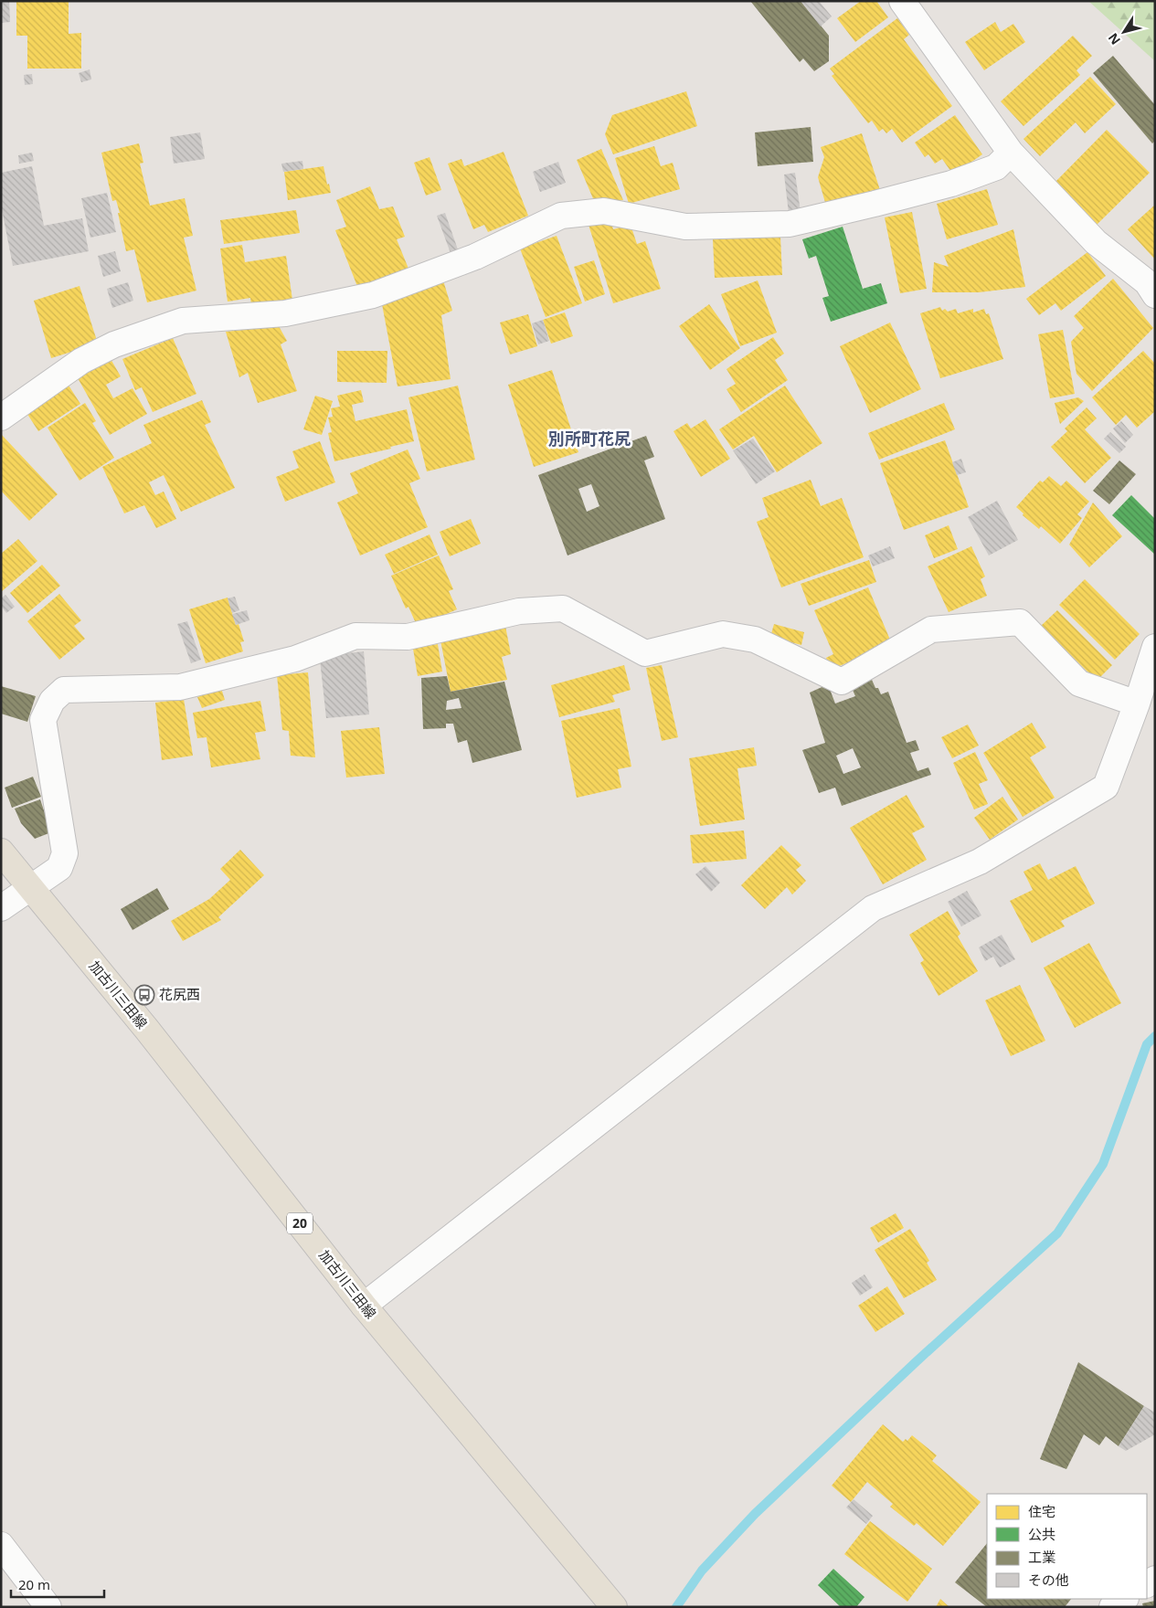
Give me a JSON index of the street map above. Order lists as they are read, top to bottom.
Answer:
{
  "streets": {
    "main road": ["加古川三田線", "20"]
  },
  "districts": ["別所町花尻"],
  "places": {
    "bus stop": ["花尻西"]
  },
  "legend": [
    "住宅",
    "公共",
    "工業",
    "その他"
  ],
  "scale_bar": "20 m",
  "north": "bottom left"
}
